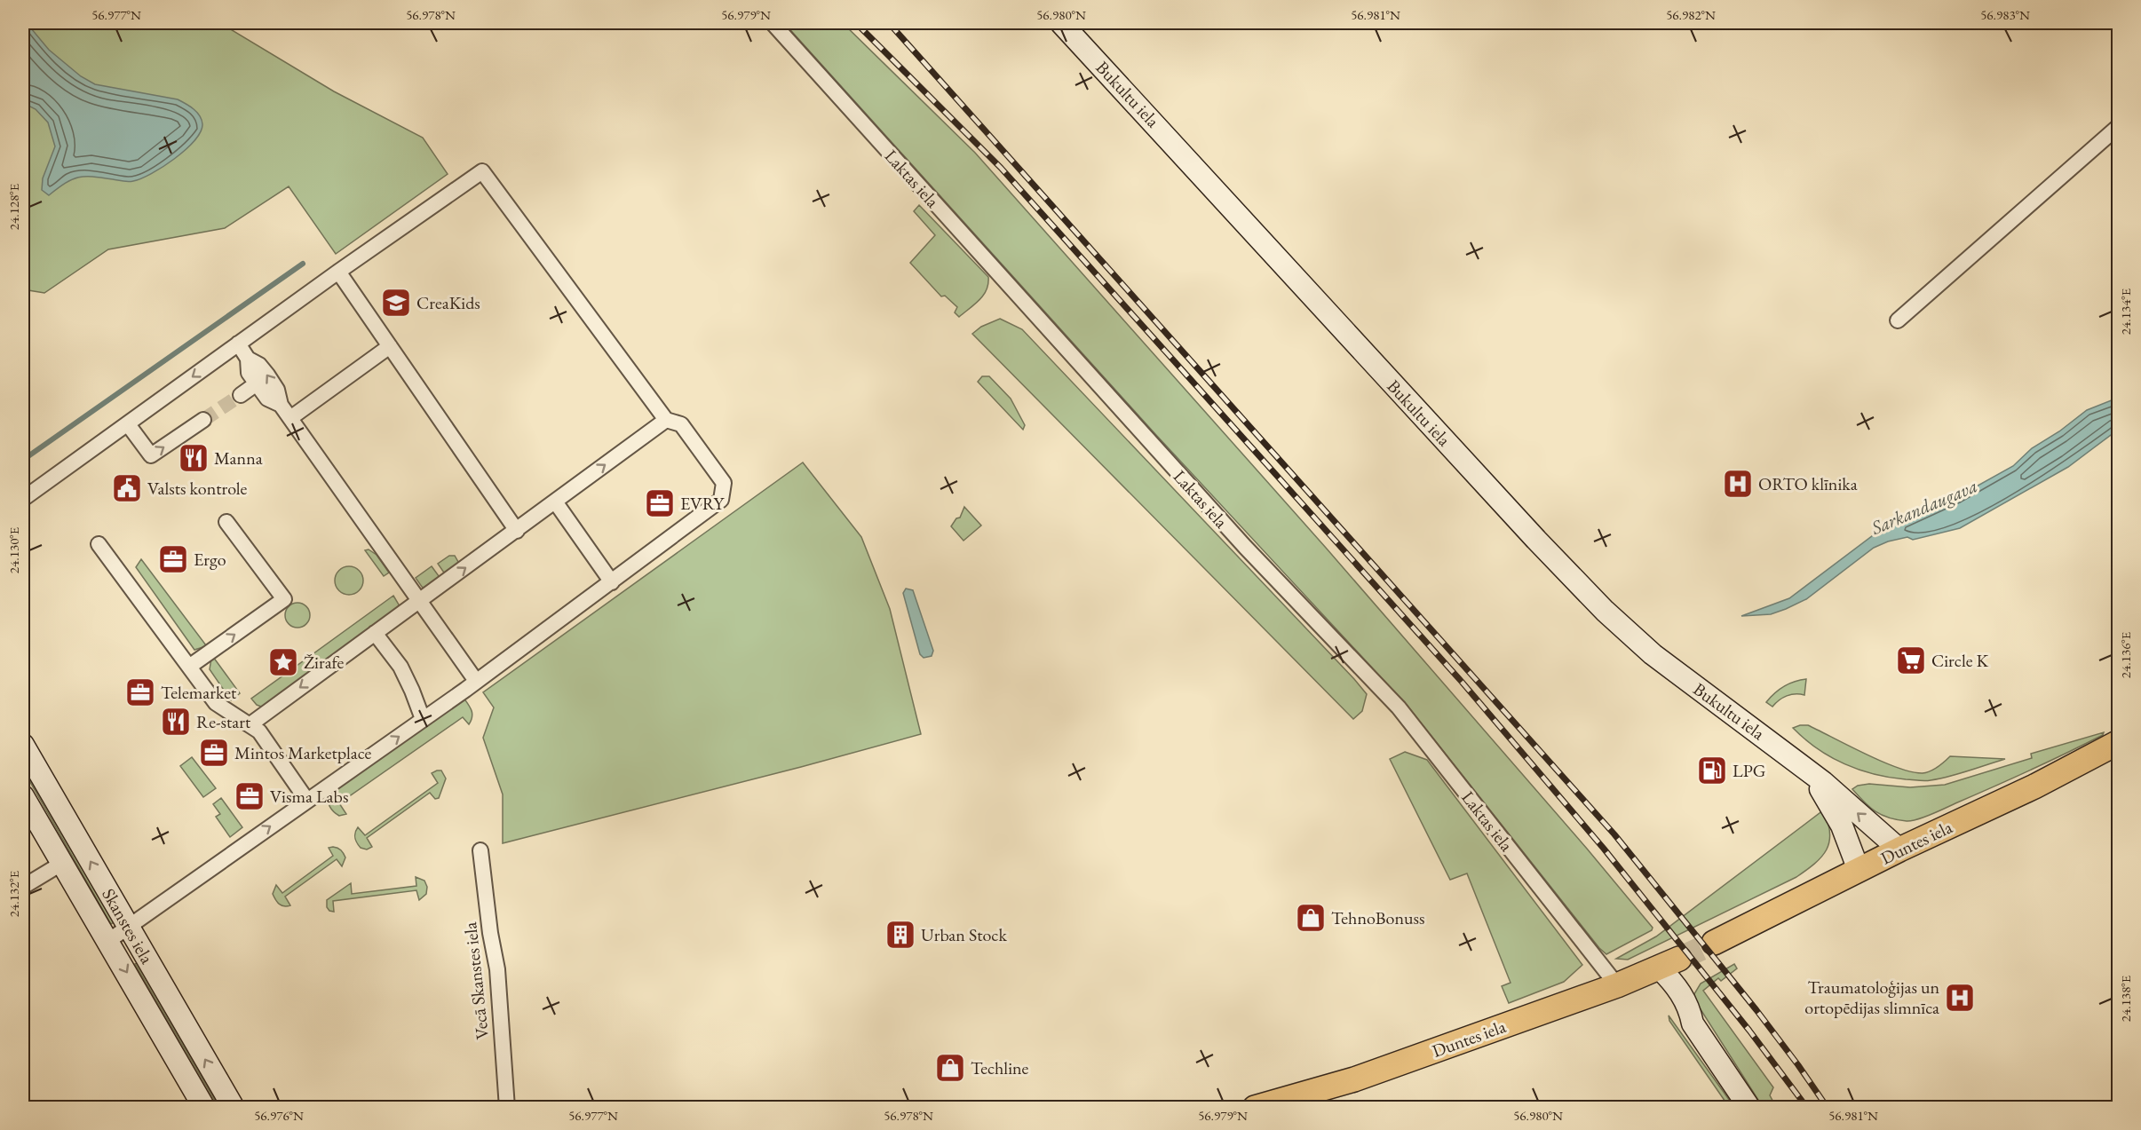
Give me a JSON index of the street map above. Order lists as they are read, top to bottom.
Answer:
{
  "streets": {
    "main road": ["Duntes iela"],
    "street": [
      "Bukultu iela",
      "Laktas iela",
      "Skanstes iela",
      "Vecā Skanstes iela"
    ]
  },
  "crossings": [
    ["Bukultu iela", "Duntes iela"],
    ["Laktas iela", "Duntes iela"]
  ],
  "water": ["Sarkandaugava"],
  "places": {
    "school or university": ["CreaKids"],
    "restaurant": ["Manna", "Re-start"],
    "hospital": ["ORTO klīnika", "Traumatoloģijas un ortopēdijas slimnīca"],
    "public building": ["Valsts kontrole"],
    "office": [
      "EVRY",
      "Ergo",
      "Telemarket",
      "Mintos Marketplace",
      "Visma Labs"
    ],
    "supermarket": ["Circle K"],
    "place": ["Žirafe"],
    "fuel station": ["LPG"],
    "shop": ["TehnoBonuss", "Techline"],
    "building": ["Urban Stock"]
  },
  "coordinates": [
    "56.977°N",
    "56.978°N",
    "56.979°N",
    "56.980°N",
    "56.981°N",
    "56.982°N",
    "56.983°N",
    "24.128°E",
    "24.134°E",
    "24.130°E",
    "24.136°E",
    "24.132°E",
    "24.138°E",
    "56.976°N"
  ]
}
